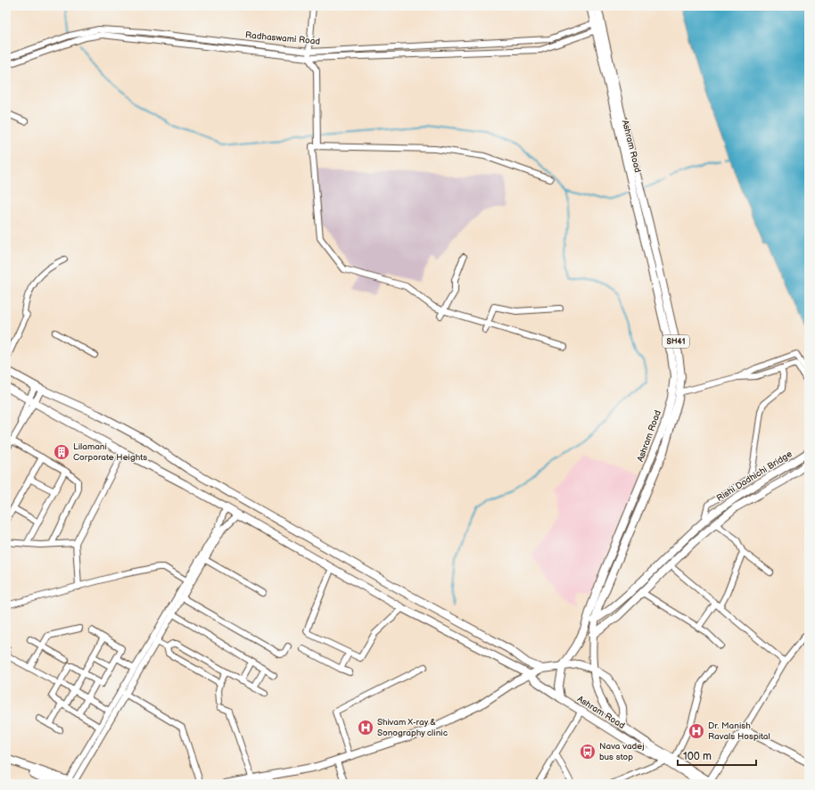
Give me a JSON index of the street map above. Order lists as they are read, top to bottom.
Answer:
{
  "streets": {
    "main road": ["Ashram Road", "Rishi Dadhichi Bridge"],
    "street": ["Radhaswami Road"]
  },
  "crossings": [
    ["Radhaswami Road", "Ashram Road"],
    ["Ashram Road", "Rishi Dadhichi Bridge"]
  ],
  "places": {
    "building": ["Lilamani Corporate Heights"],
    "hospital": ["Shivam X-ray & Sonography clinic", "Dr. Manish Ravals Hospital"],
    "bus stop": ["Nava vadej bus stop"]
  },
  "scale_bar": "100 m"
}
